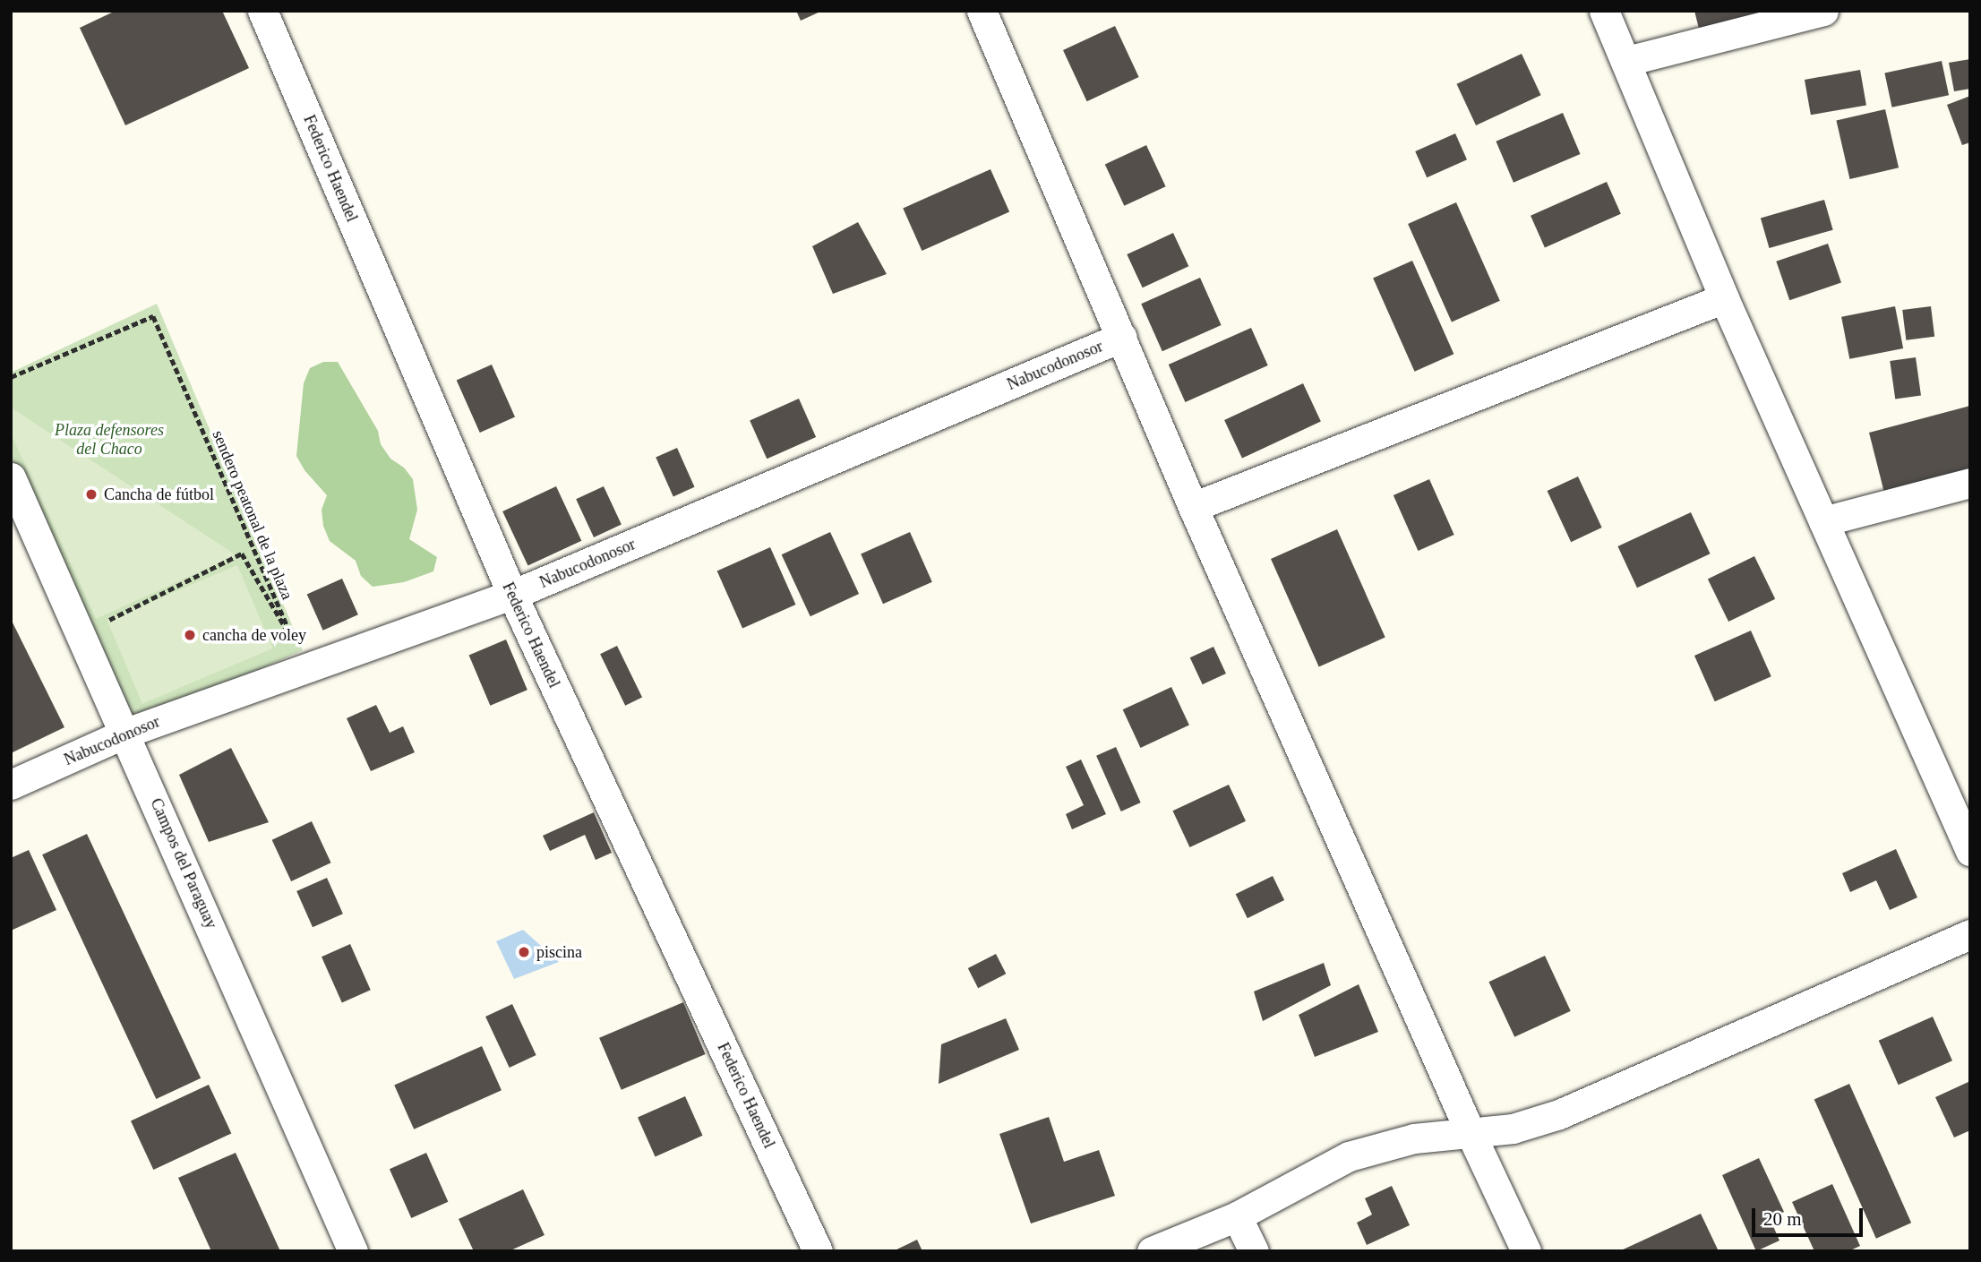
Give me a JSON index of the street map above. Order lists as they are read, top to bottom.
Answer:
{
  "streets": {
    "street": ["Federico Haendel", "Nabucodonosor", "Campos del Paraguay"],
    "path": ["sendero peatonal de la plaza"]
  },
  "crossings": [
    ["Federico Haendel", "Nabucodonosor"],
    ["Nabucodonosor", "Campos del Paraguay"]
  ],
  "parks": ["Plaza defensores del Chaco"],
  "places": ["Cancha de fútbol", "cancha de voley", "piscina"],
  "scale_bar": "20 m"
}
